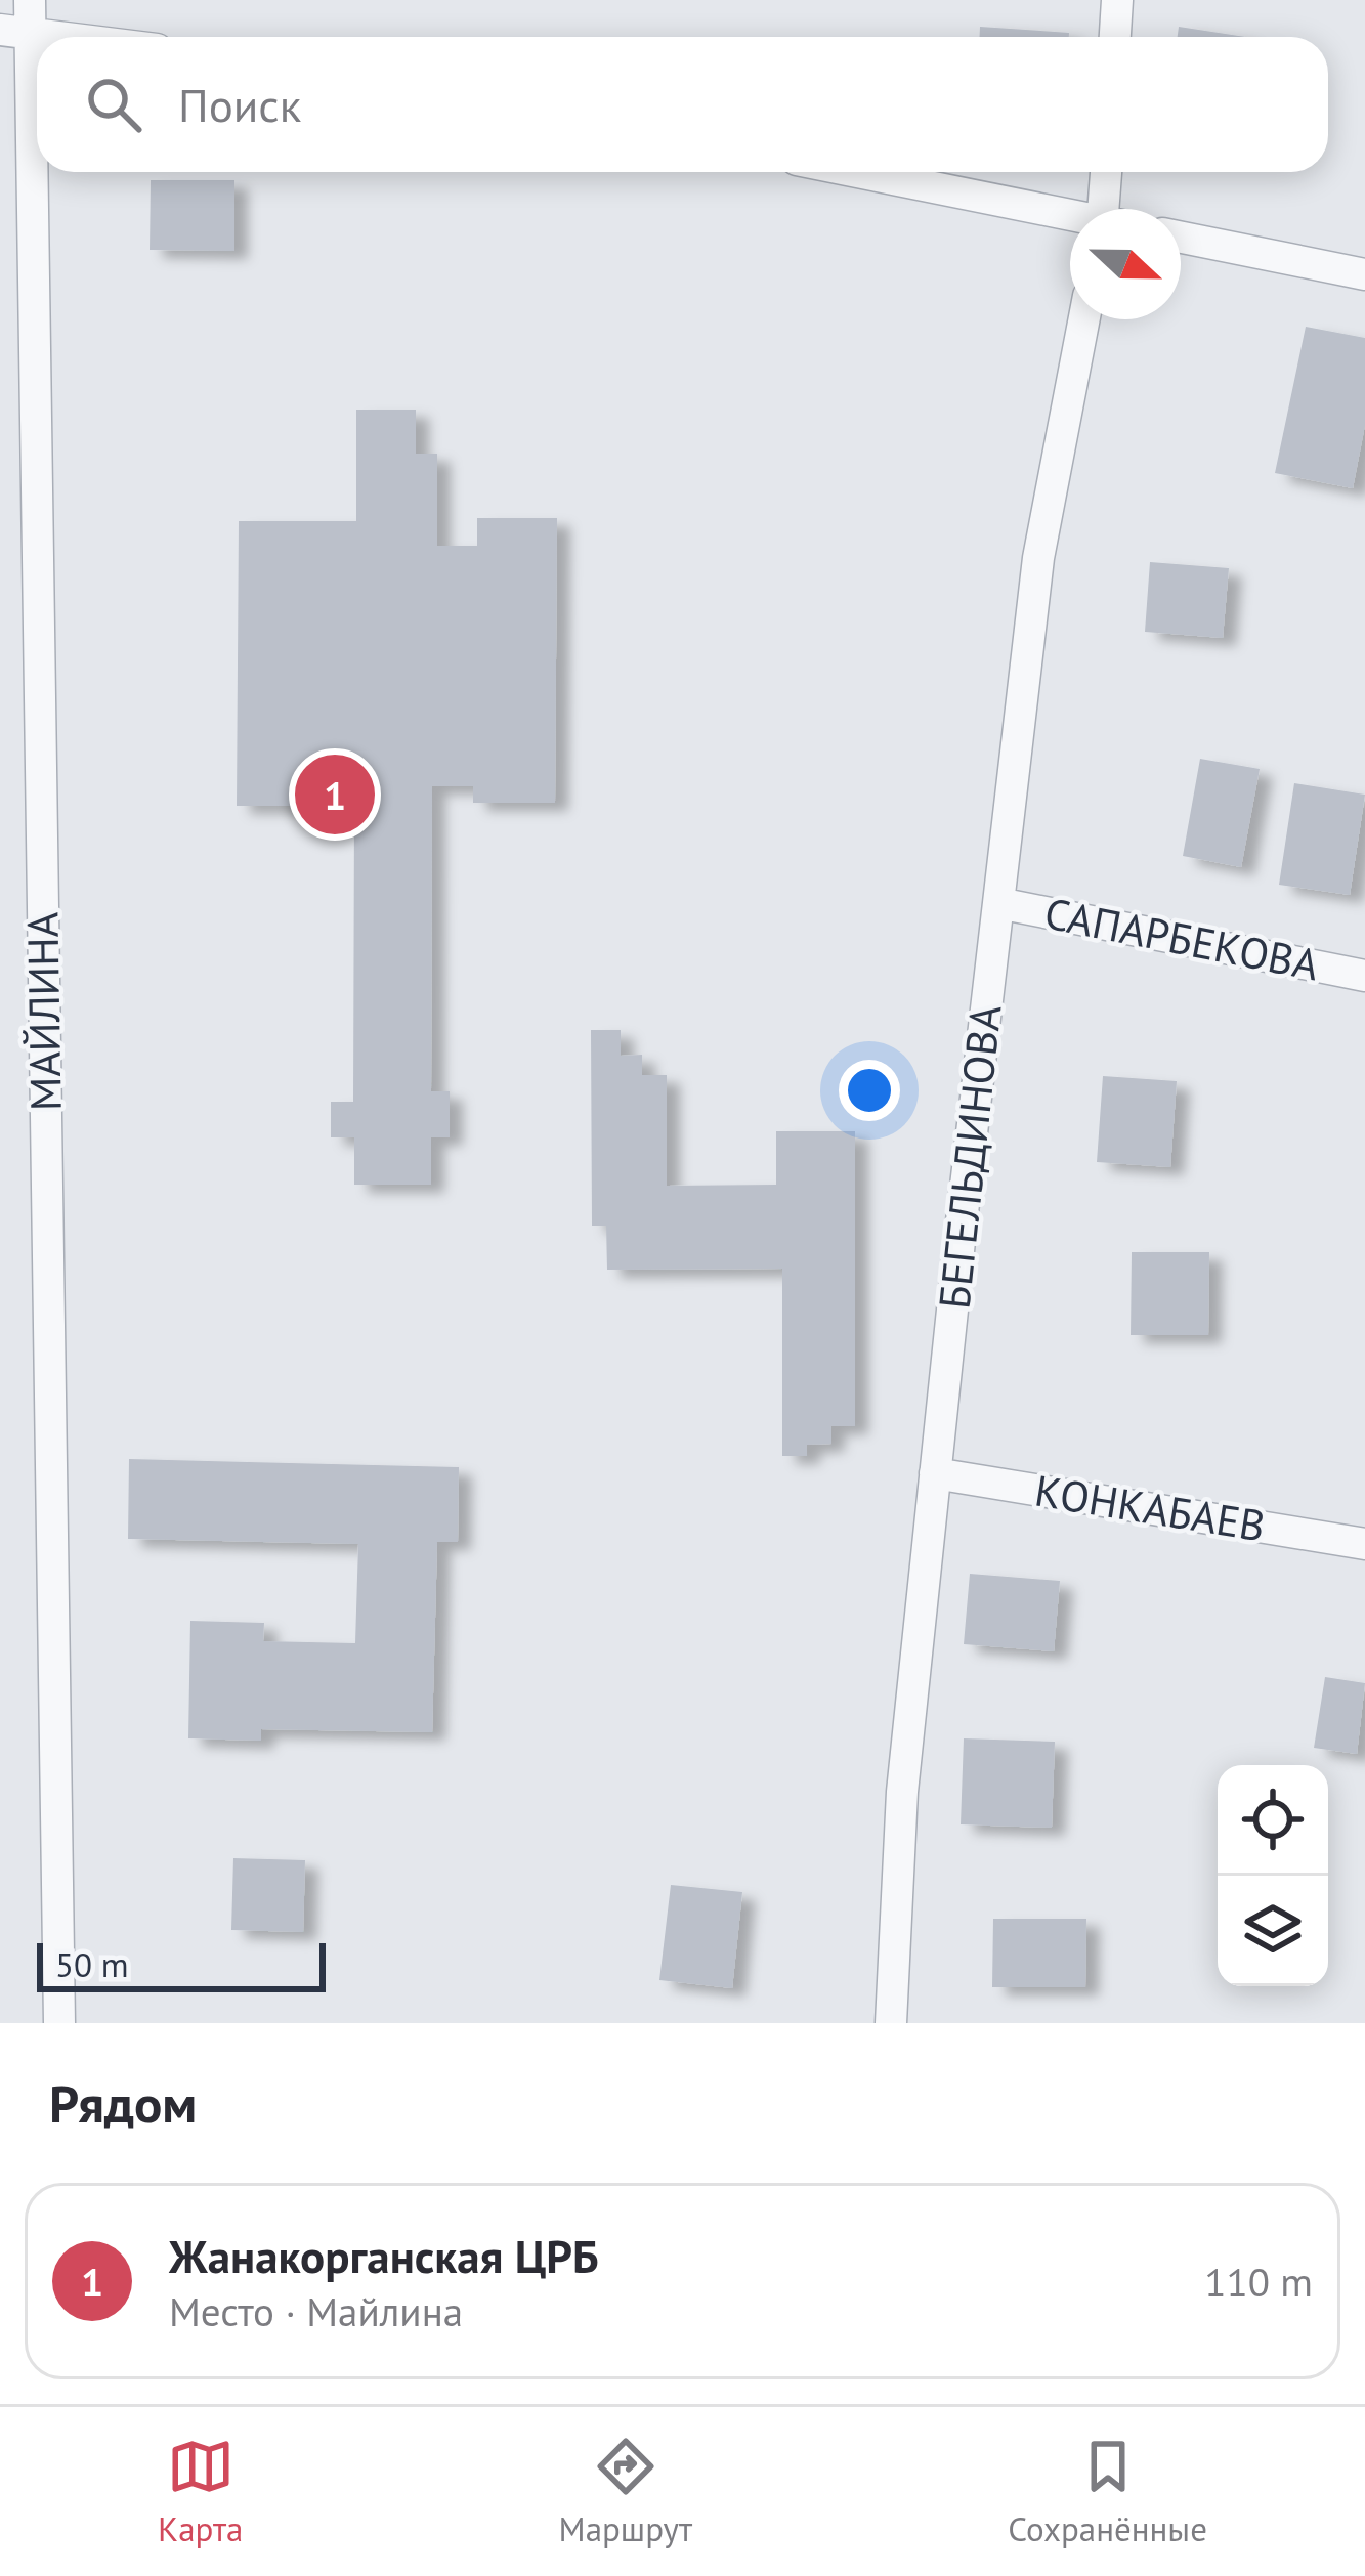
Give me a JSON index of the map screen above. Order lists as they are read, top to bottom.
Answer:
{
  "streets": {
    "street": [
      "САПАРБЕКОВА",
      "МАЙЛИНА",
      "БЕГЕЛЬДИНОВА",
      "КОНКАБАЕВ"
    ]
  },
  "crossings": [
    ["САПАРБЕКОВА", "БЕГЕЛЬДИНОВА"],
    ["БЕГЕЛЬДИНОВА", "КОНКАБАЕВ"]
  ],
  "scale_bar": "50 m",
  "north": "right",
  "page": {
    "search": "Поиск",
    "pins": "1",
    "scale": "50 m",
    "heading": "Рядом",
    "list": [
      {
        "mark": "1",
        "name": "Жанакорганская ЦРБ",
        "note": "Место · Майлина",
        "value": "110 m"
      }
    ],
    "nav": ["Карта", "Маршрут", "Сохранённые"]
  }
}
